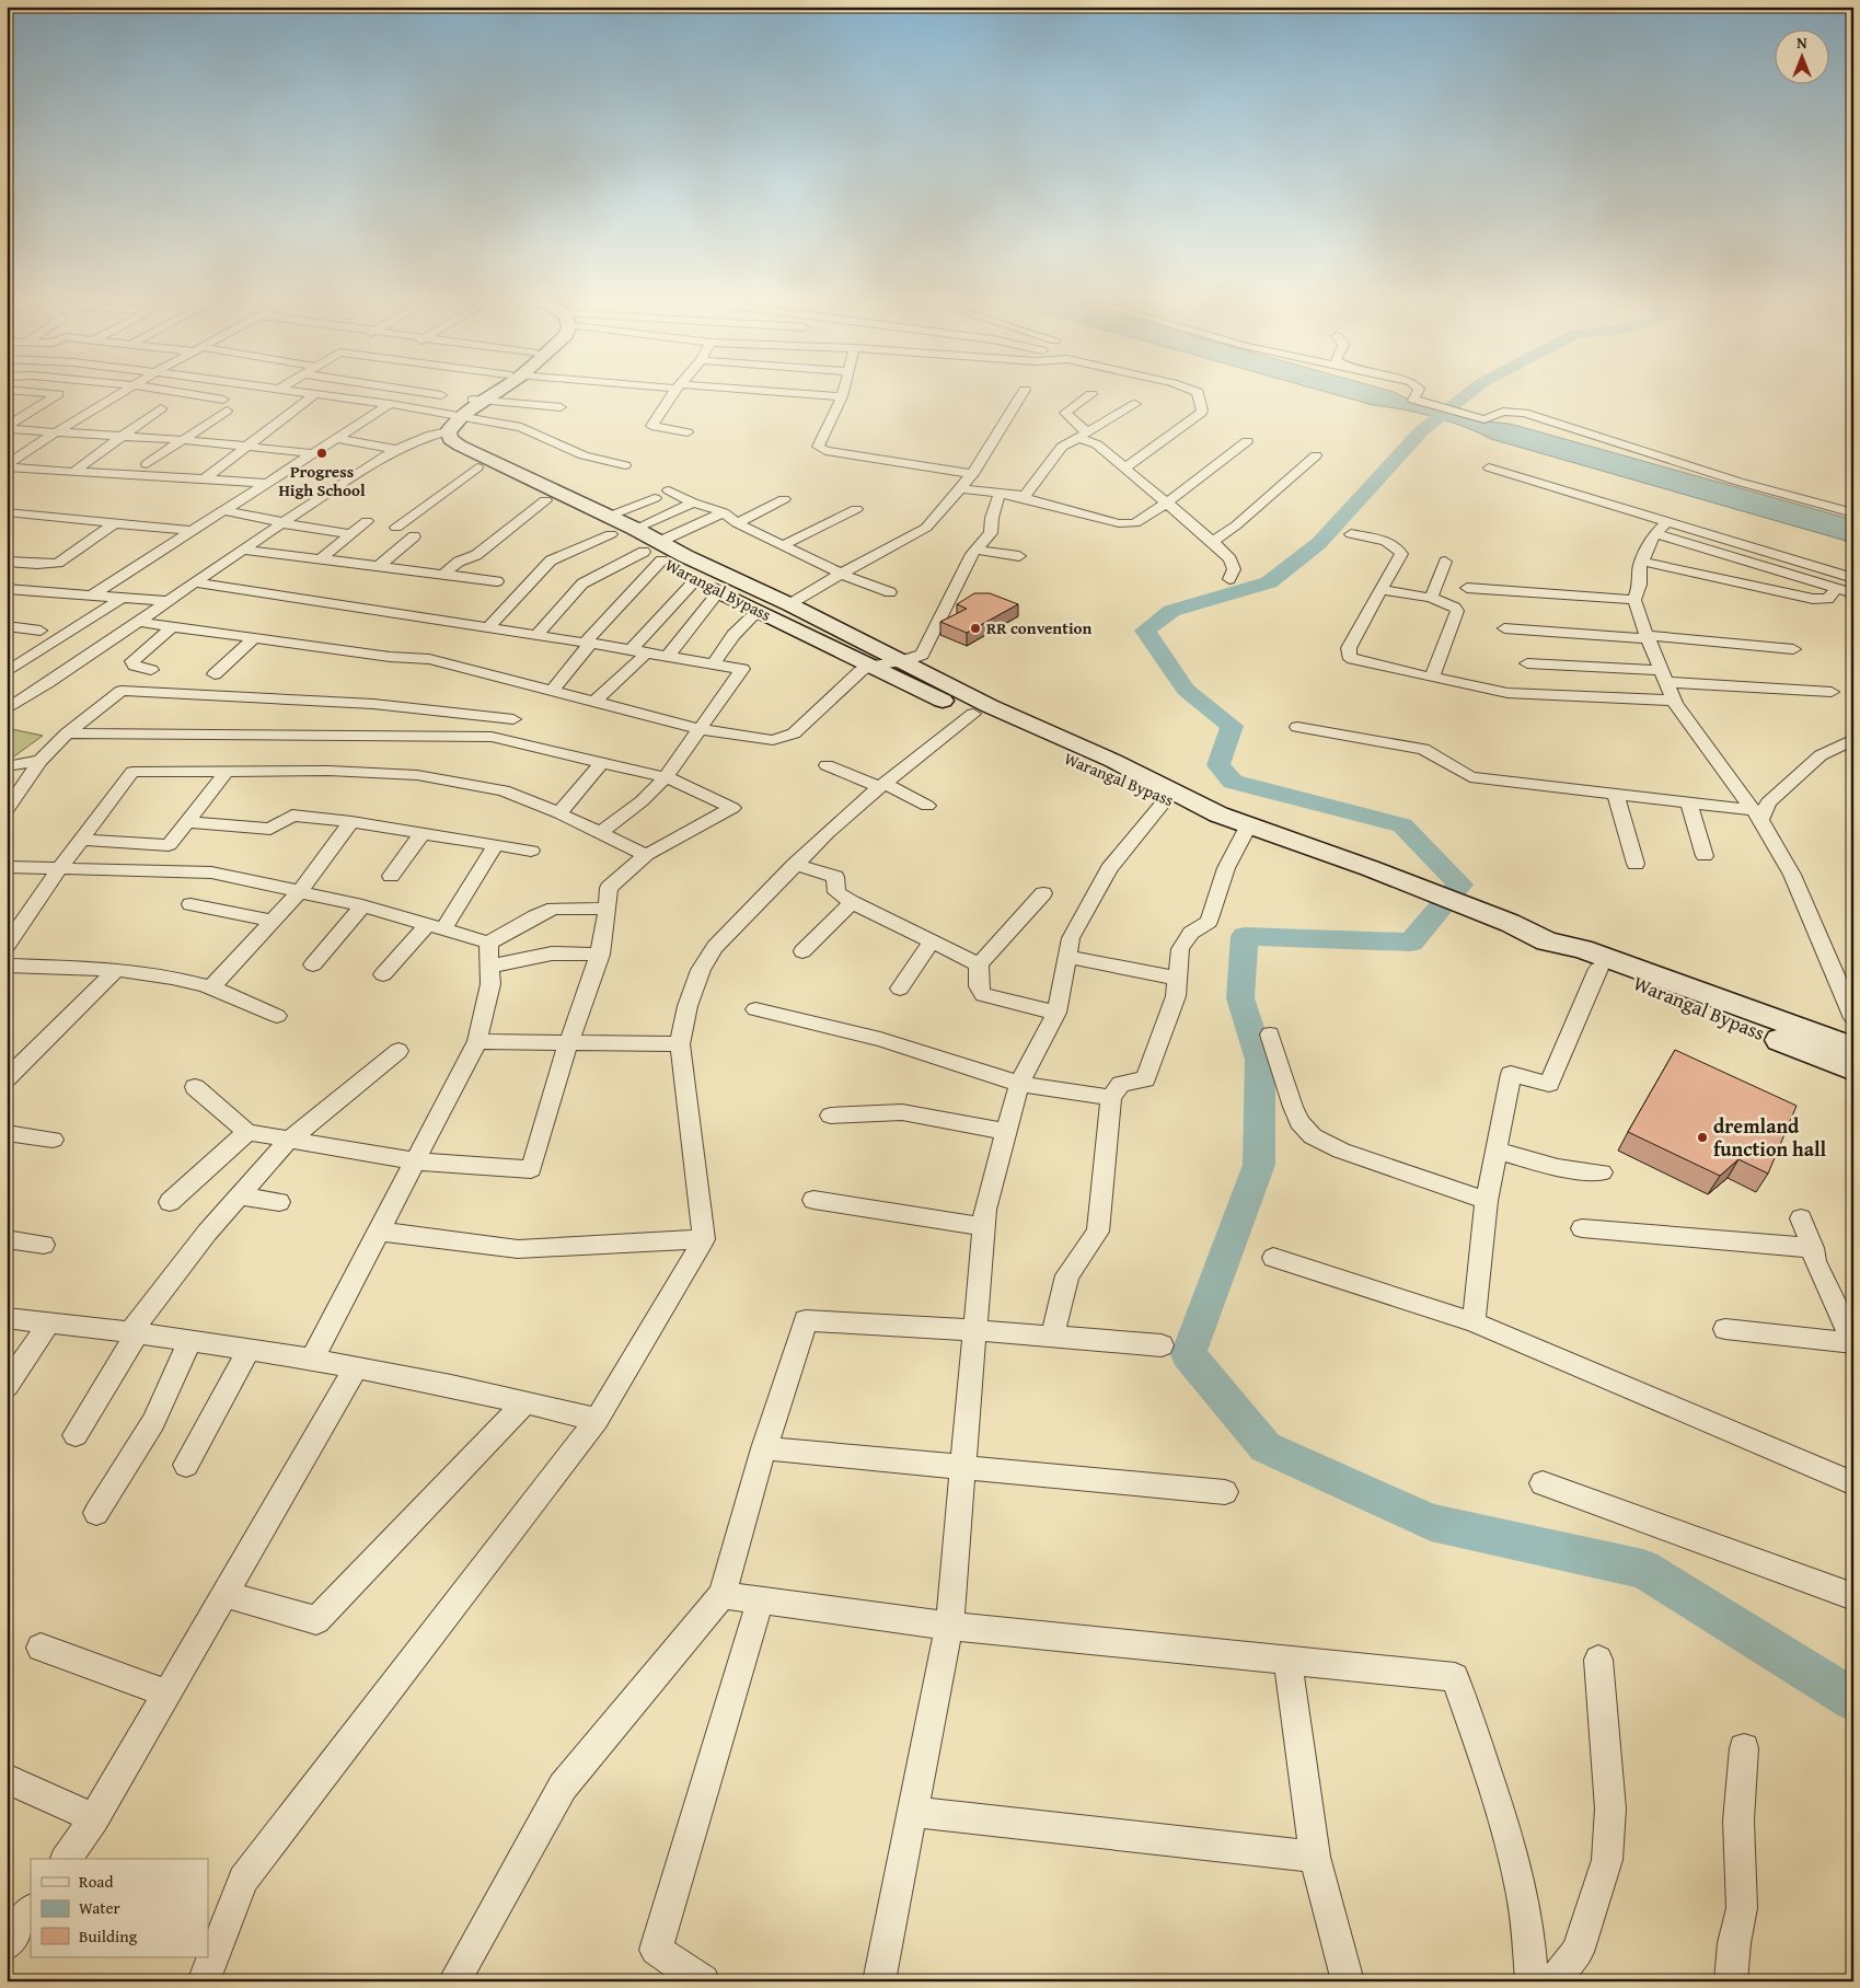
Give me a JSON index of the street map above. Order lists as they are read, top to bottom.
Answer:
{
  "streets": {
    "main road": ["Warangal Bypass"]
  },
  "places": ["Progress High School", "RR convention", "dremland function hall"],
  "legend": ["Road", "Water", "Building"],
  "north": "top"
}
